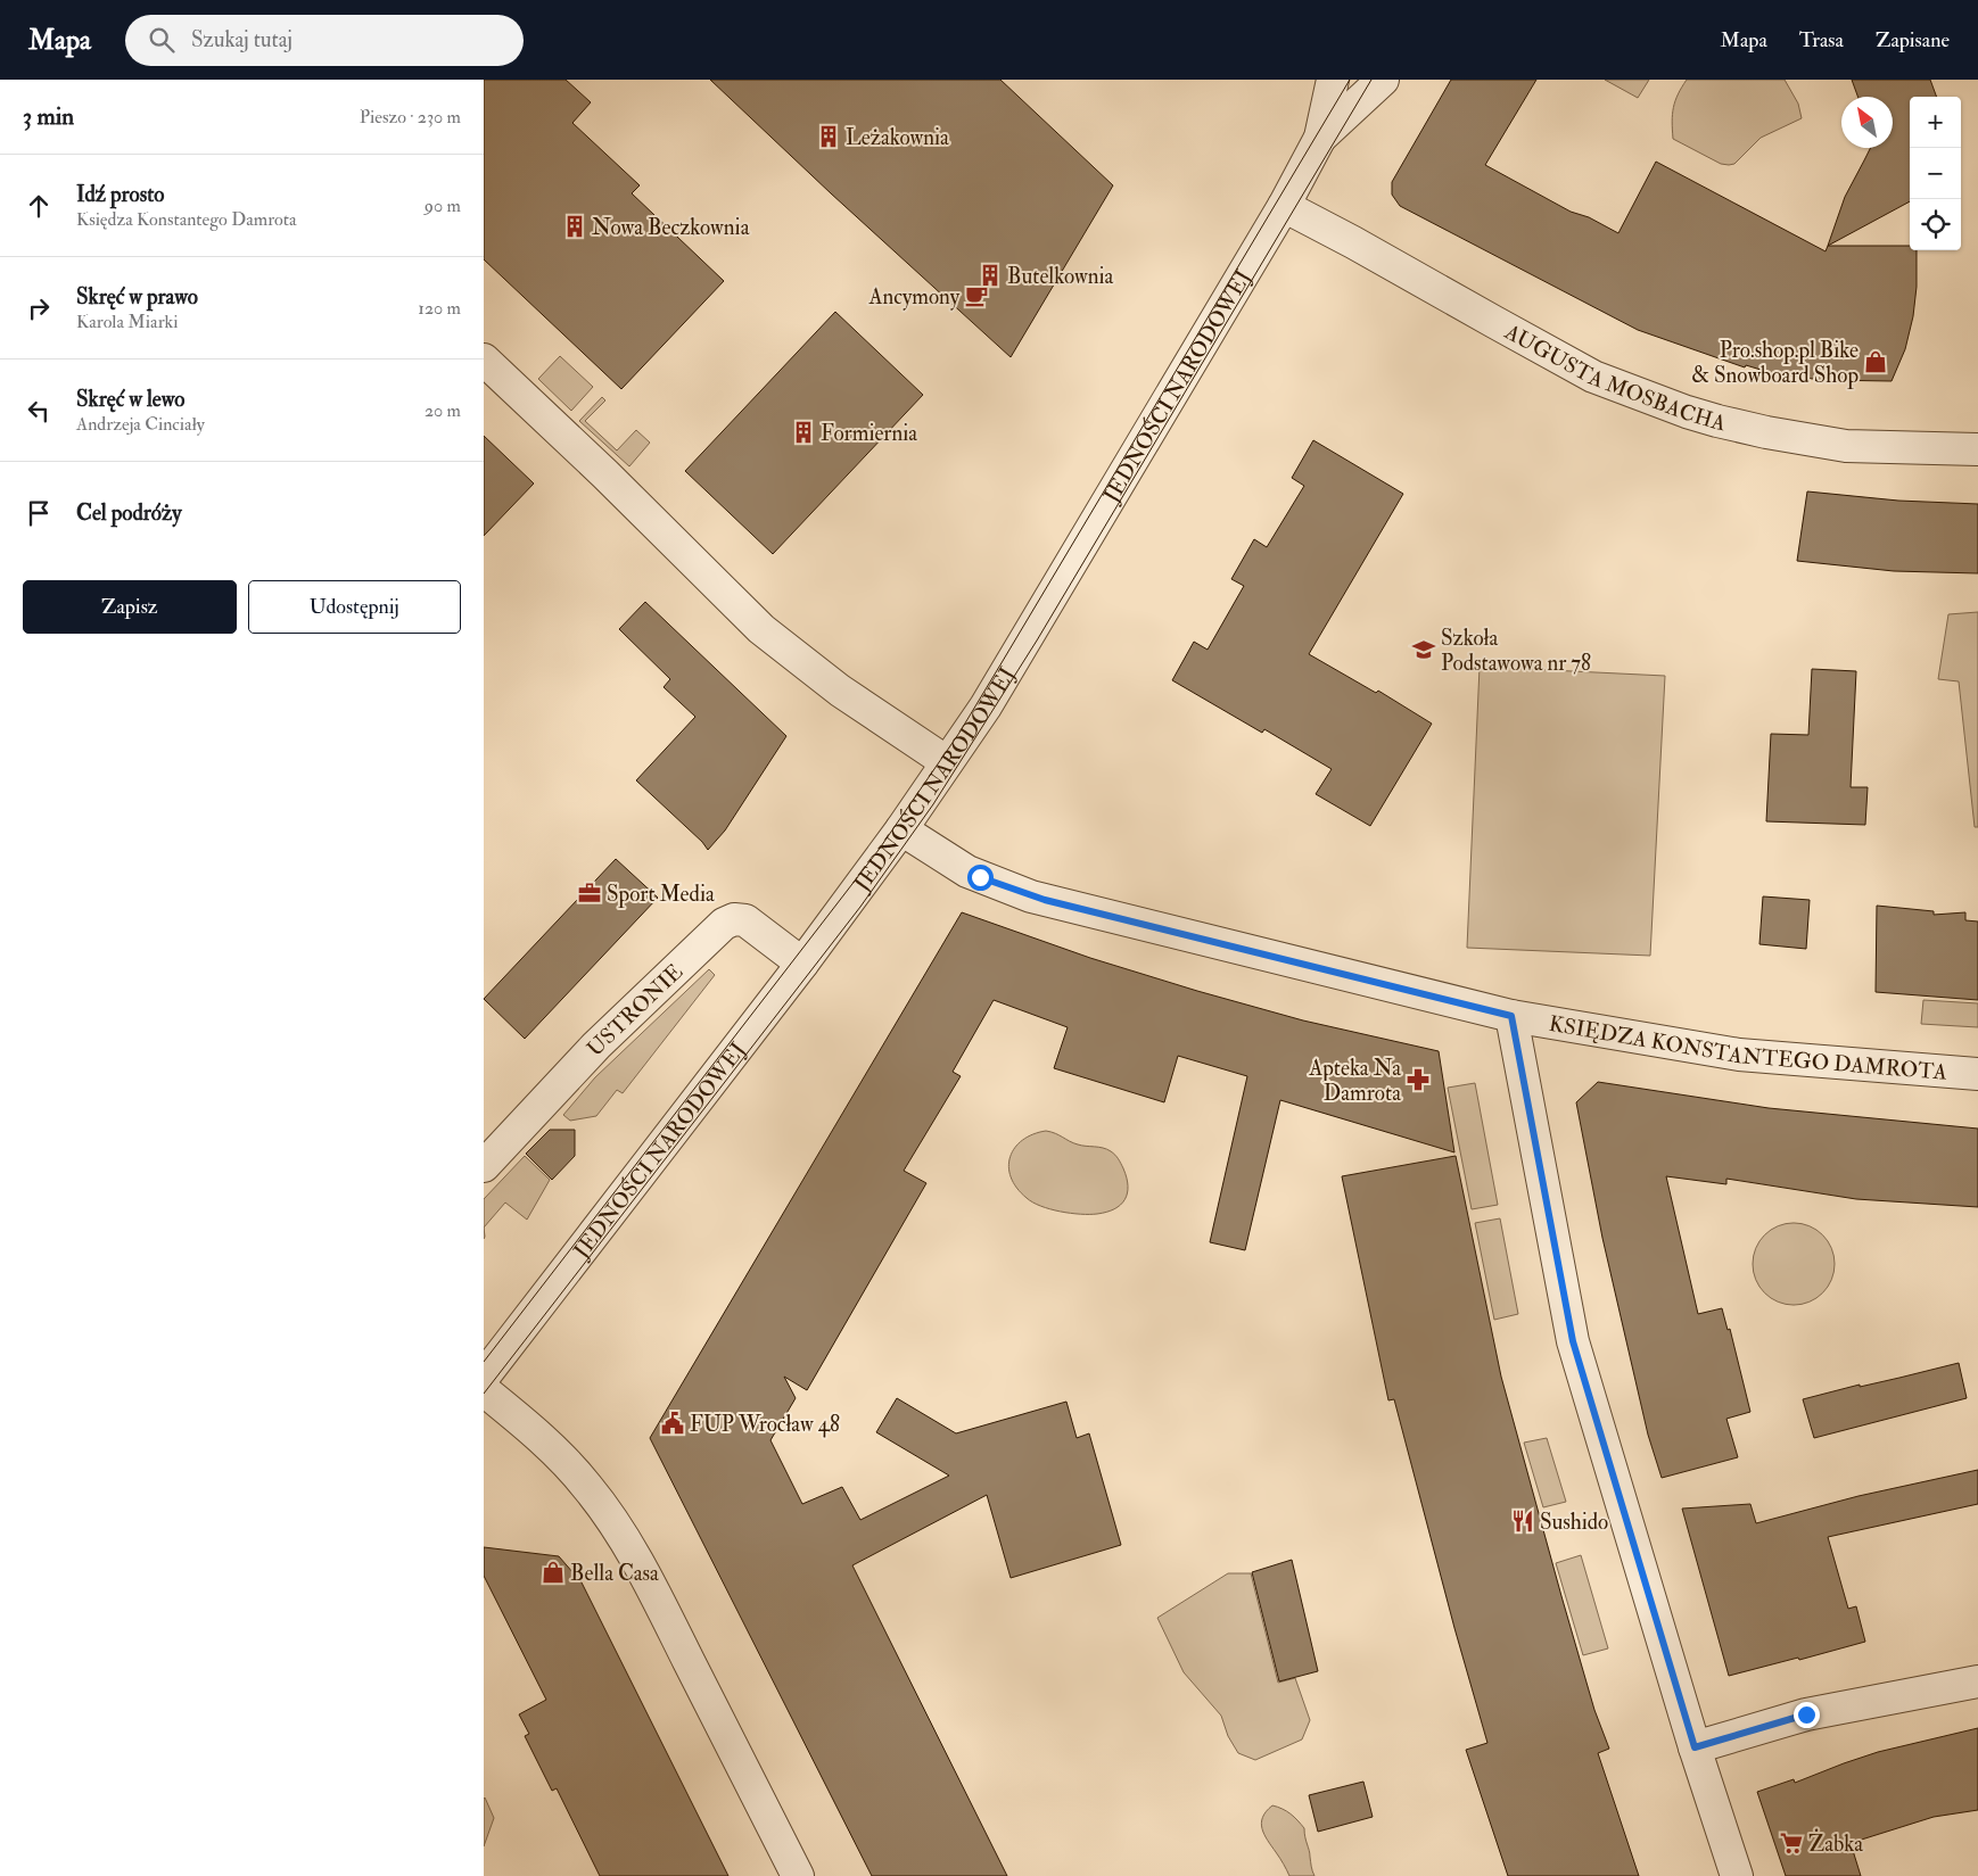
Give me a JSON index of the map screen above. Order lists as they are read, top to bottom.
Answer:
{
  "streets": {
    "street": [
      "AUGUSTA MOSBACHA",
      "JEDNOŚCI NARODOWEJ",
      "USTRONIE",
      "KSIĘDZA KONSTANTEGO DAMROTA"
    ]
  },
  "crossings": [
    ["AUGUSTA MOSBACHA", "JEDNOŚCI NARODOWEJ"],
    ["JEDNOŚCI NARODOWEJ", "USTRONIE"],
    ["JEDNOŚCI NARODOWEJ", "KSIĘDZA KONSTANTEGO DAMROTA"]
  ],
  "places": {
    "building": [
      "Leżakownia",
      "Nowa Beczkownia",
      "Butelkownia",
      "Formiernia"
    ],
    "cafe": ["Ancymony"],
    "shop": ["Pro.shop.pl Bike & Snowboard Shop", "Bella Casa"],
    "school or university": ["Szkoła Podstawowa nr 78"],
    "office": ["Sport Media"],
    "pharmacy": ["Apteka Na Damrota"],
    "public building": ["FUP Wrocław 48"],
    "restaurant": ["Sushido"],
    "supermarket": ["Żabka"]
  },
  "north": "top left",
  "page": {
    "header": "Mapa",
    "search": "Szukaj tutaj",
    "nav": ["Mapa", "Trasa", "Zapisane"],
    "heading": ["3 min", "Pieszo · 230 m"],
    "map_buttons": ["+", "−"],
    "list": [
      ["Idź prosto", "Księdza Konstantego Damrota", "90 m"],
      ["Skręć w prawo", "Karola Miarki", "120 m"],
      ["Skręć w lewo", "Andrzeja Cinciały", "20 m"],
      "Cel podróży"
    ],
    "buttons": ["Zapisz", "Udostępnij"]
  }
}
